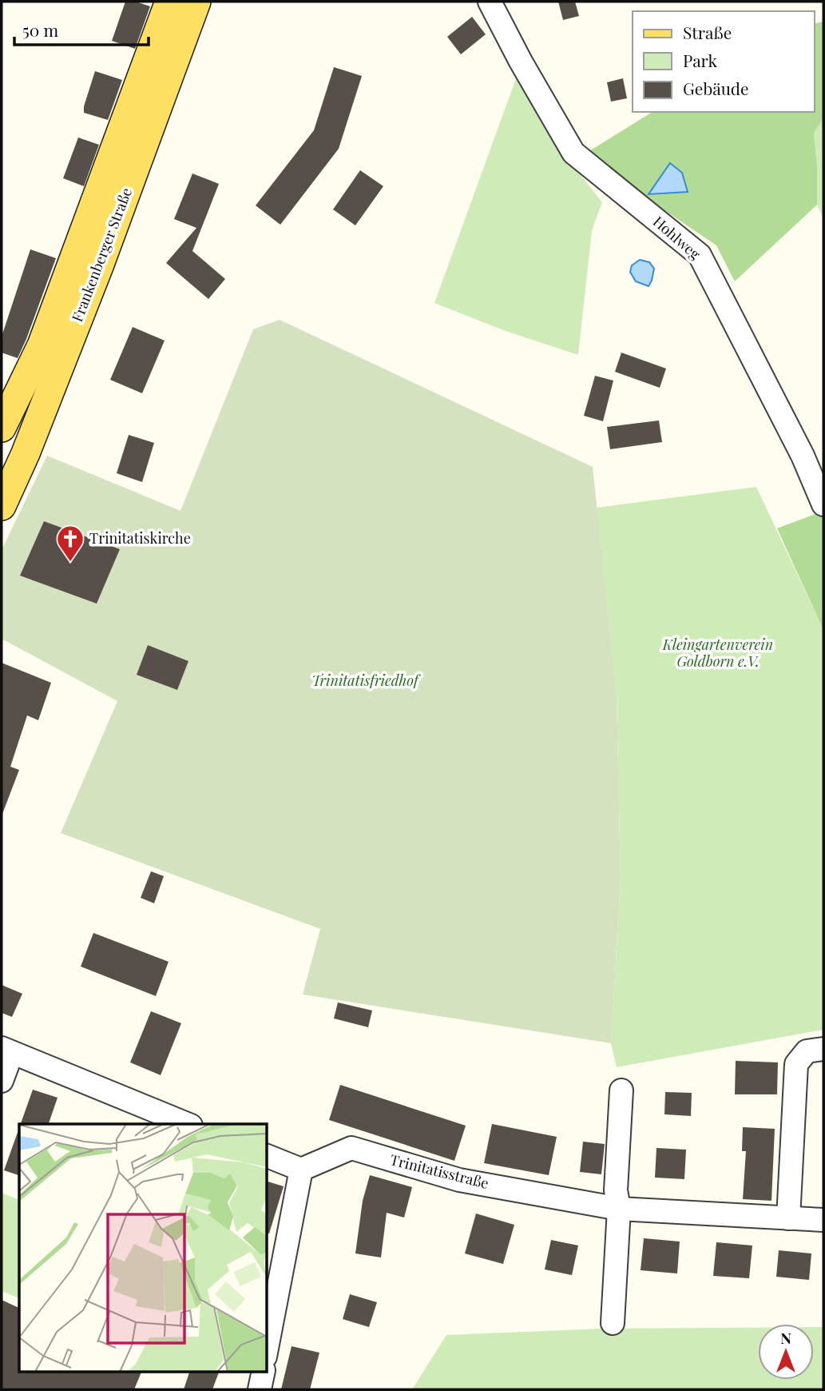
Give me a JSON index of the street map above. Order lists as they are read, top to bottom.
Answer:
{
  "streets": {
    "main road": ["Frankenberger Straße"],
    "street": ["Hohlweg", "Trinitatisstraße"]
  },
  "parks": ["Kleingartenverein Goldborn e.V.", "Trinitatisfriedhof"],
  "places": {
    "church": ["Trinitatiskirche"]
  },
  "legend": ["Straße", "Park", "Gebäude"],
  "scale_bar": "50 m",
  "north": "top"
}
